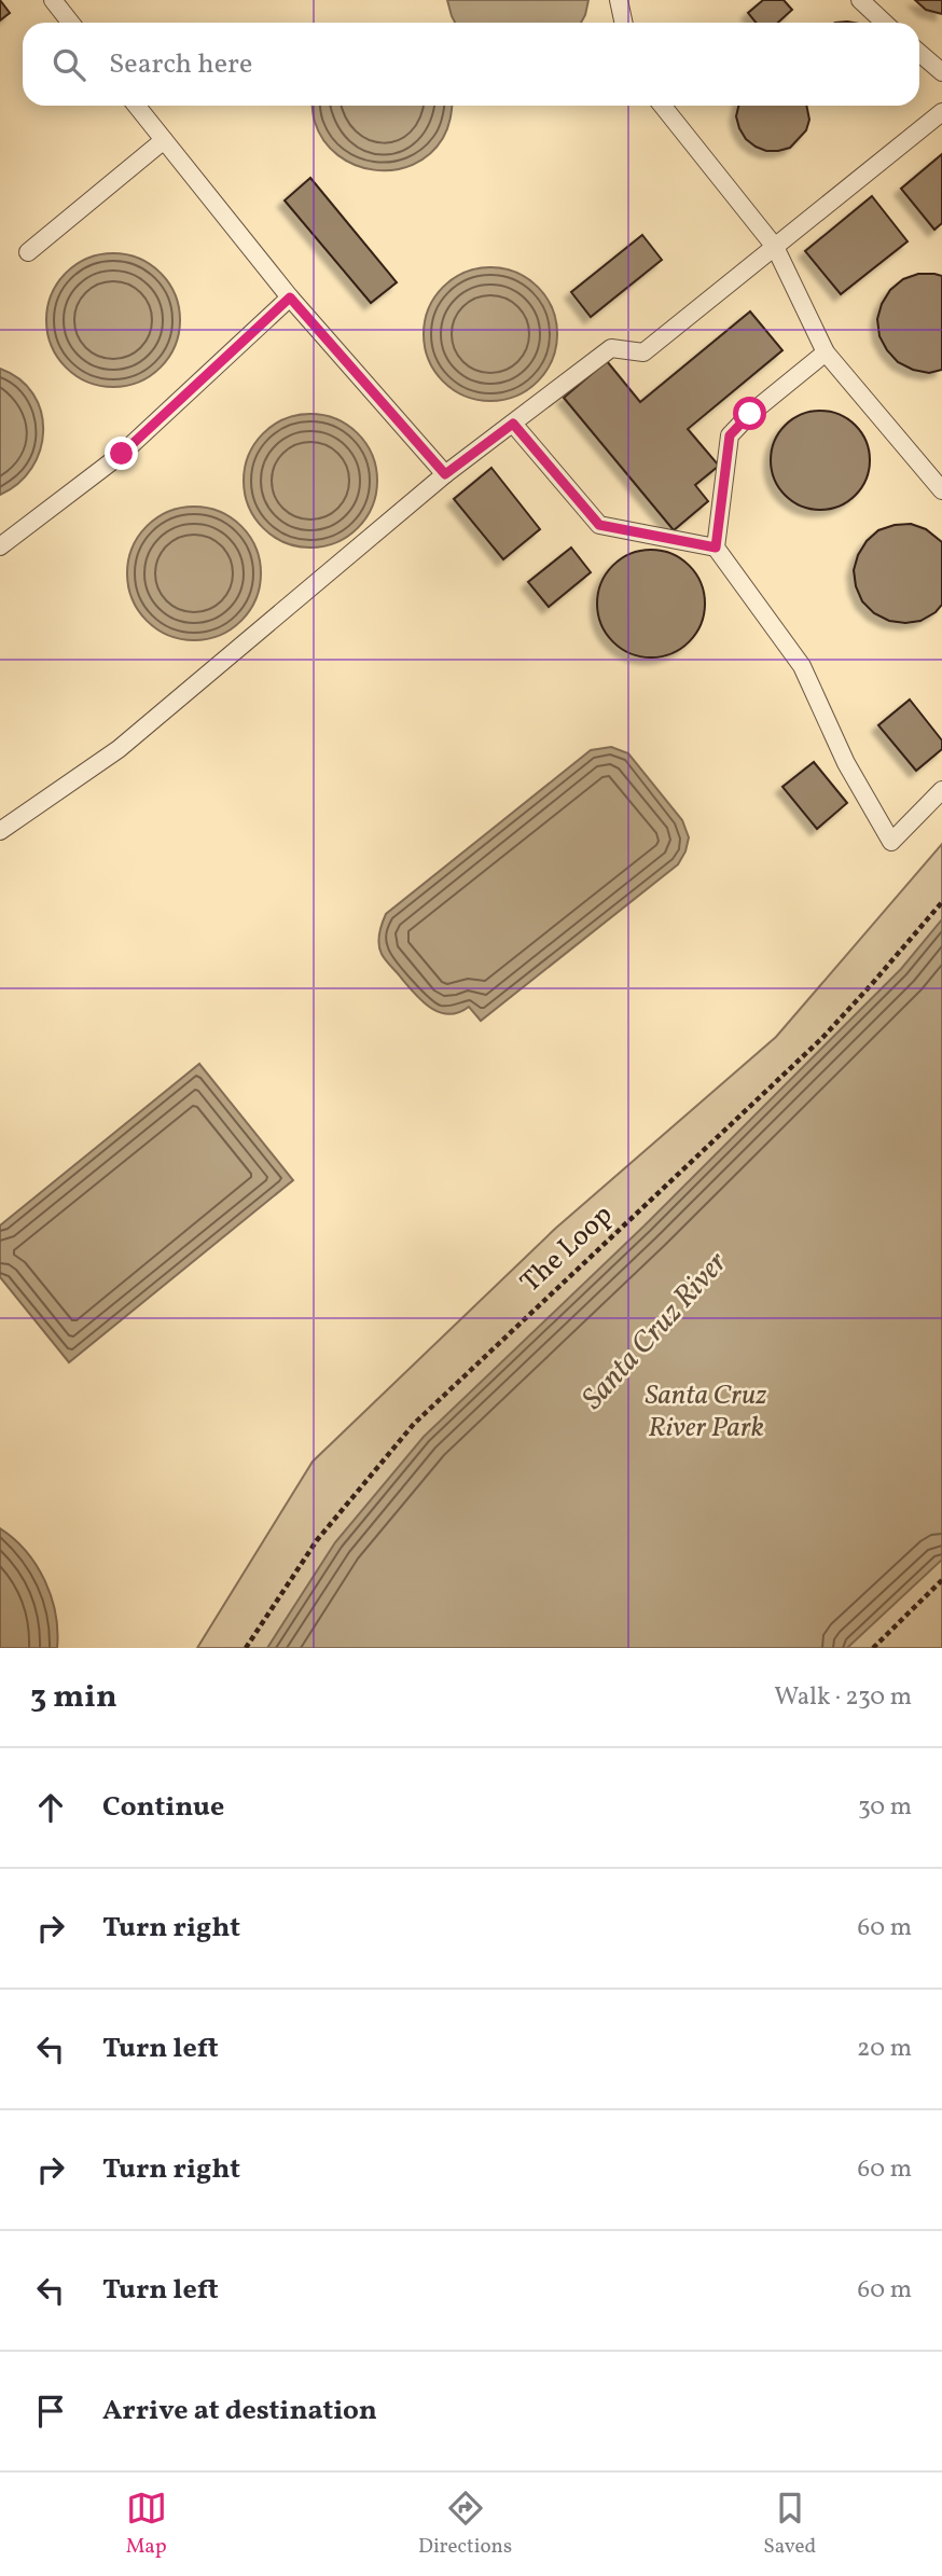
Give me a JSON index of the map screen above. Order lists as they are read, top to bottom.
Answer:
{
  "streets": {
    "path": ["The Loop"]
  },
  "water": ["Santa Cruz River"],
  "parks": ["Santa Cruz River Park"],
  "page": {
    "search": "Search here",
    "heading": ["3 min", "Walk · 230 m"],
    "list": [
      ["Continue", "30 m"],
      ["Turn right", "60 m"],
      ["Turn left", "20 m"],
      ["Turn right", "60 m"],
      ["Turn left", "60 m"],
      "Arrive at destination"
    ],
    "nav": ["Map", "Directions", "Saved"]
  }
}
